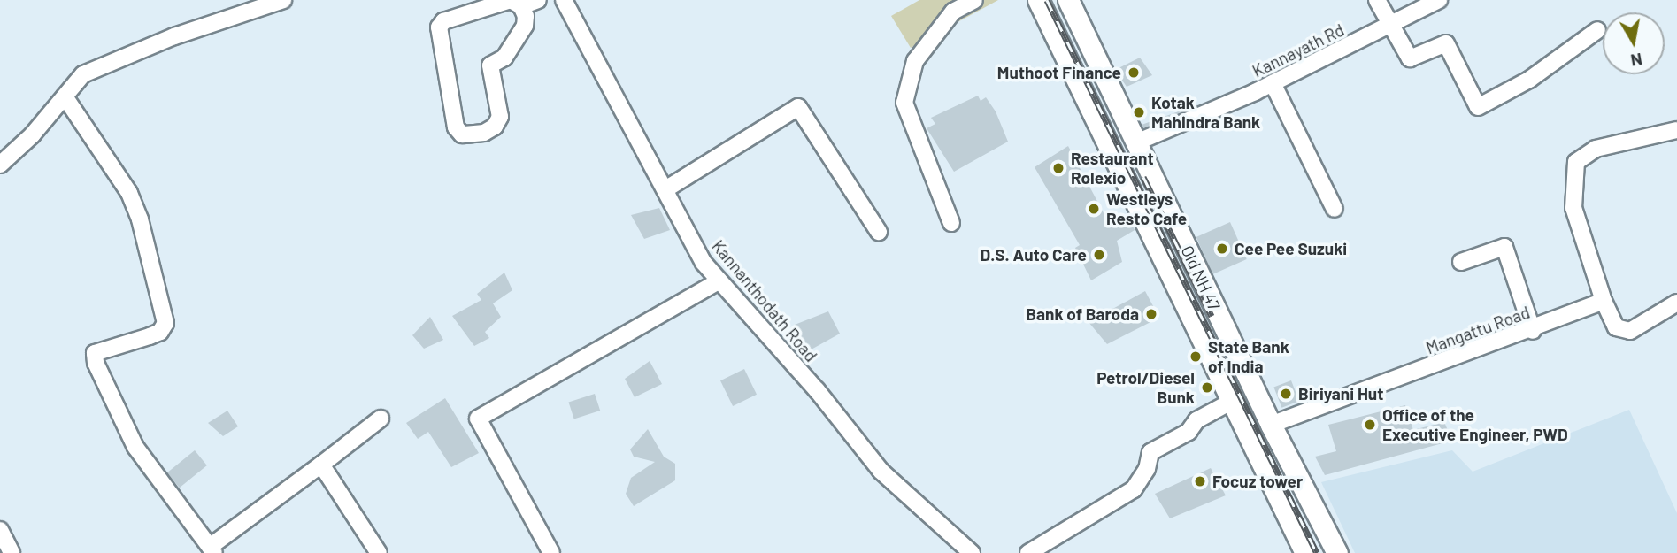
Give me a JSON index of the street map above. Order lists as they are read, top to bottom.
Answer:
{
  "streets": {
    "main road": ["Old NH 47"],
    "street": ["Kannayath Rd", "Kannanthodath Road", "Mangattu Road"]
  },
  "crossings": [
    ["Kannayath Rd", "Old NH 47"],
    ["Old NH 47", "Mangattu Road"]
  ],
  "places": [
    "Muthoot Finance",
    "Kotak Mahindra Bank",
    "Restaurant Rolexio",
    "Westleys Resto Cafe",
    "Cee Pee Suzuki",
    "D.S. Auto Care",
    "Bank of Baroda",
    "State Bank of India",
    "Petrol/Diesel Bunk",
    "Biriyani Hut",
    "Office of the Executive Engineer, PWD",
    "Focuz tower"
  ],
  "north": "bottom"
}
